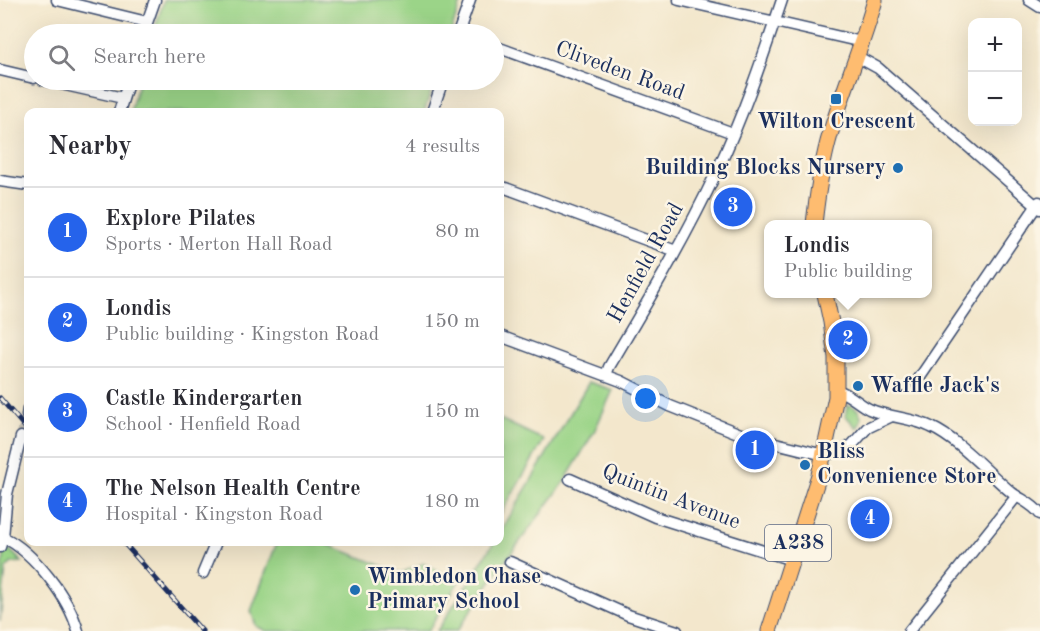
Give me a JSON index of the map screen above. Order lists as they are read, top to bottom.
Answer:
{
  "streets": {
    "main road": ["A238"],
    "street": ["Cliveden Road", "Henfield Road", "Quintin Avenue"]
  },
  "crossings": [
    ["Cliveden Road", "Henfield Road"],
    ["Quintin Avenue", "A238"]
  ],
  "places": {
    "transit": ["Wilton Crescent"],
    "other": [
      "Building Blocks Nursery",
      "Waffle Jack's",
      "Bliss Convenience Store",
      "Wimbledon Chase Primary School"
    ]
  },
  "page": {
    "map_buttons": ["+", "−"],
    "search": "Search here",
    "heading": ["Nearby", "4 results"],
    "pins": [
      "3",
      "2",
      "1",
      "4"
    ],
    "list": [
      {
        "mark": "1",
        "name": "Explore Pilates",
        "note": "Sports · Merton Hall Road",
        "value": "80 m"
      },
      {
        "mark": "2",
        "name": "Londis",
        "note": "Public building · Kingston Road",
        "value": "150 m"
      },
      {
        "mark": "3",
        "name": "Castle Kindergarten",
        "note": "School · Henfield Road",
        "value": "150 m"
      },
      {
        "mark": "4",
        "name": "The Nelson Health Centre",
        "note": "Hospital · Kingston Road",
        "value": "180 m"
      }
    ],
    "popup": ["Londis", "Public building"]
  }
}
